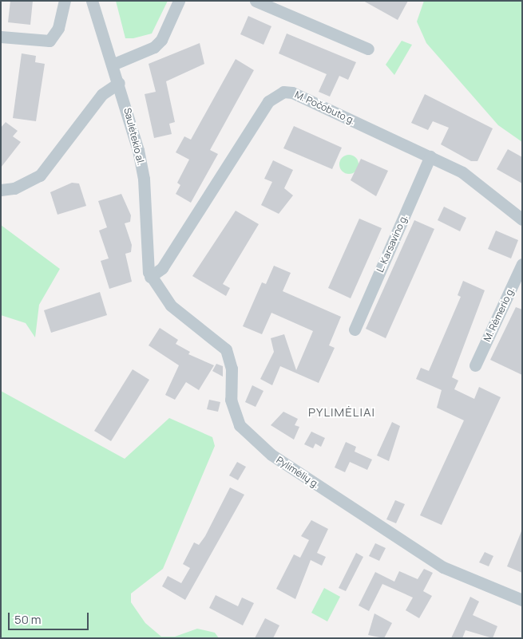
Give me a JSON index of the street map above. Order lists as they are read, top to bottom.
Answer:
{
  "streets": {
    "street": [
      "M. Počobuto g.",
      "Saulėtekio al.",
      "L. Karsavino g.",
      "M. Rėmerio g.",
      "Pylimėlių g."
    ]
  },
  "crossings": [
    ["M. Počobuto g.", "Saulėtekio al."],
    ["M. Počobuto g.", "L. Karsavino g."],
    ["M. Počobuto g.", "Pylimėlių g."],
    ["Saulėtekio al.", "Pylimėlių g."]
  ],
  "districts": ["PYLIMĖLIAI"],
  "scale_bar": "50 m"
}
